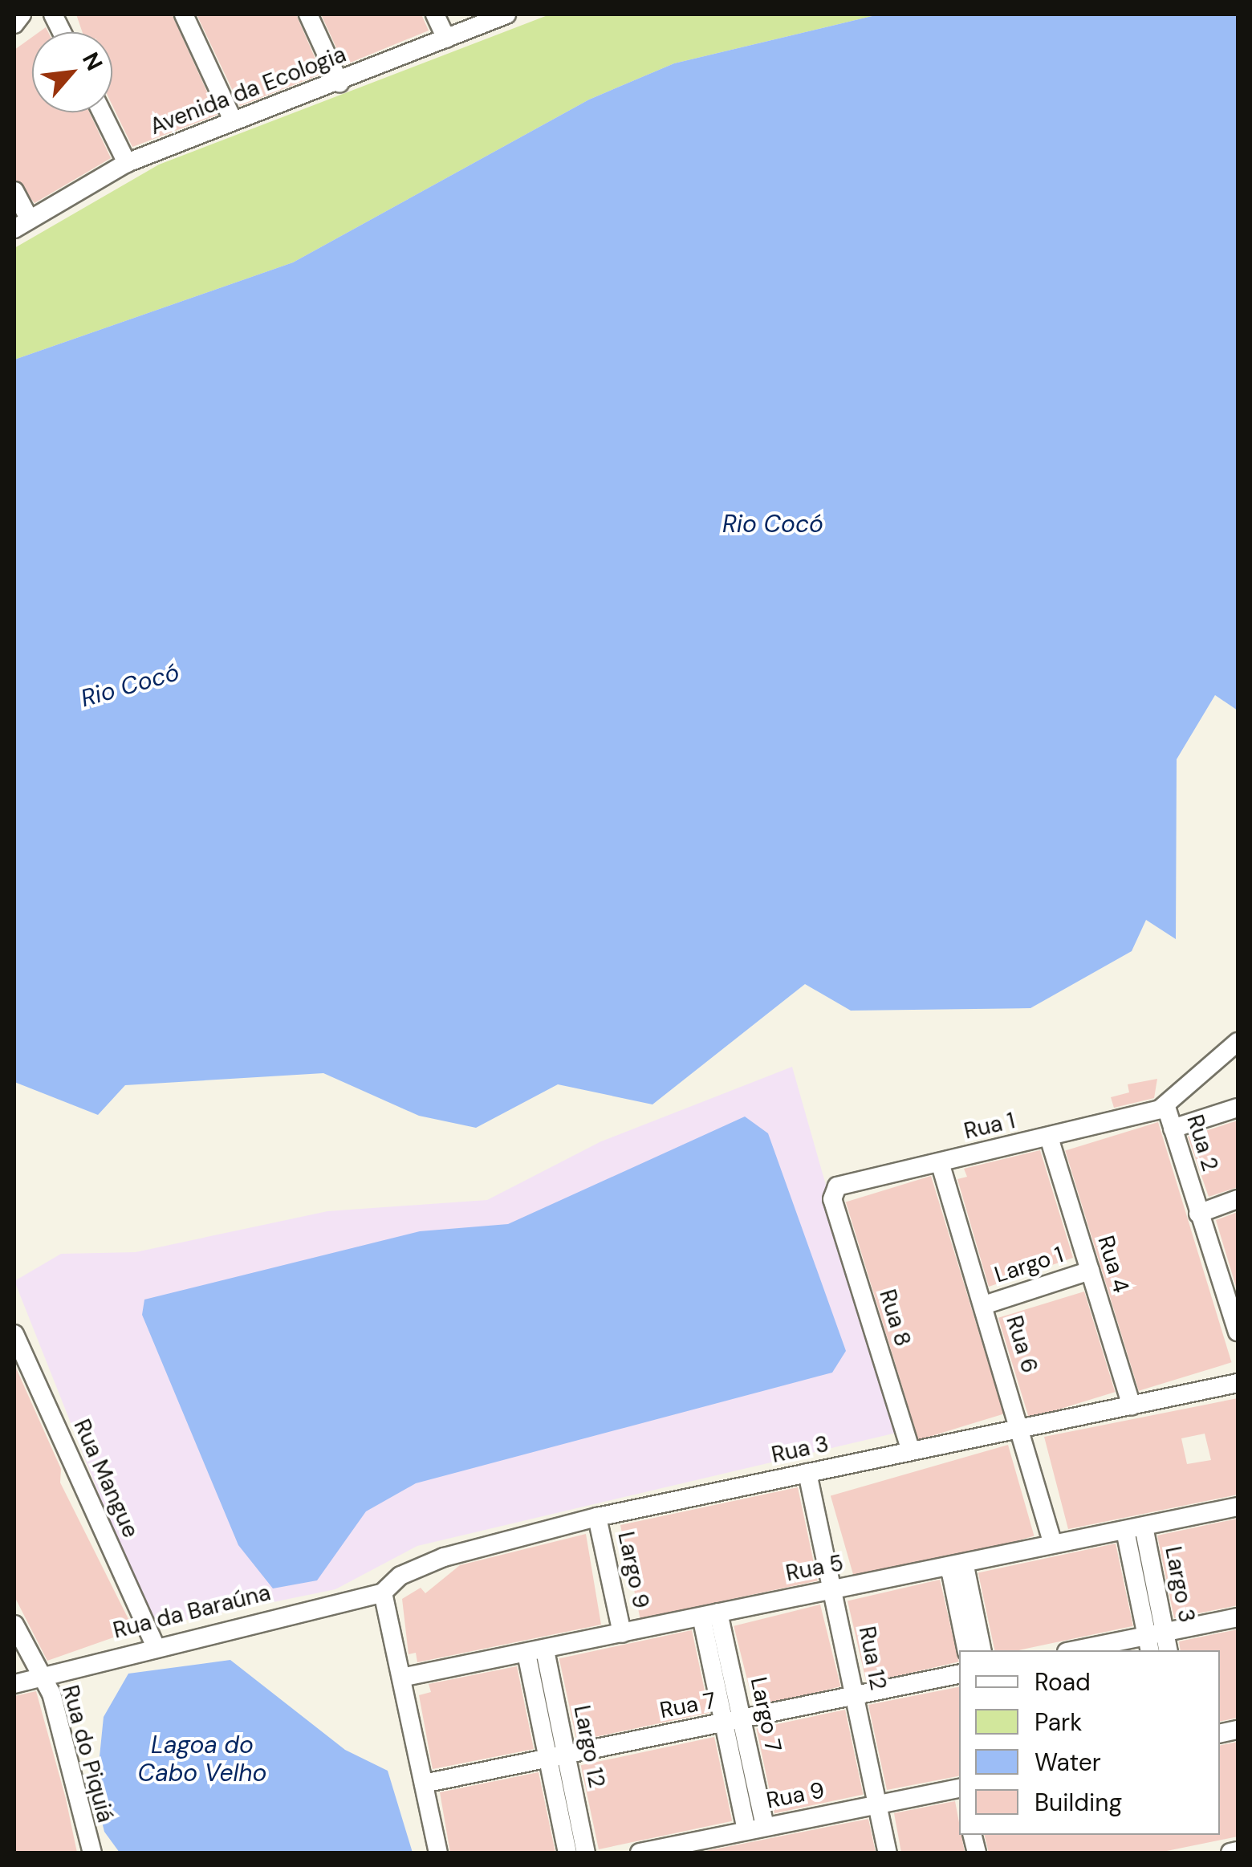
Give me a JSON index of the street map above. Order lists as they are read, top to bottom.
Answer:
{
  "streets": {
    "street": [
      "Avenida da Ecologia",
      "Rua 1",
      "Rua 2",
      "Rua 4",
      "Largo 1",
      "Rua 8",
      "Rua 6",
      "Rua 3",
      "Rua Mangue",
      "Rua 5",
      "Largo 9",
      "Largo 3",
      "Rua da Baraúna",
      "Rua 12",
      "Rua 7",
      "Largo 7",
      "Largo 12",
      "Rua do Piquiá",
      "Rua 9"
    ]
  },
  "crossings": [
    ["Rua 1", "Rua 2"],
    ["Rua 1", "Rua 4"],
    ["Rua 1", "Rua 8"],
    ["Rua 1", "Rua 6"],
    ["Rua 4", "Largo 1"],
    ["Rua 4", "Rua 3"],
    ["Largo 1", "Rua 6"],
    ["Rua 8", "Rua 3"],
    ["Rua 6", "Rua 3"],
    ["Rua 6", "Rua 5"],
    ["Rua 3", "Largo 9"],
    ["Rua 3", "Rua da Baraúna"],
    ["Rua 3", "Rua 12"],
    ["Rua Mangue", "Rua da Baraúna"],
    ["Rua 5", "Largo 9"],
    ["Rua 5", "Largo 3"],
    ["Rua 5", "Rua 12"],
    ["Rua 5", "Largo 7"],
    ["Rua 5", "Largo 12"],
    ["Rua da Baraúna", "Rua do Piquiá"],
    ["Rua 12", "Rua 7"],
    ["Rua 12", "Rua 9"],
    ["Rua 7", "Largo 7"],
    ["Rua 7", "Largo 12"],
    ["Largo 7", "Rua 9"]
  ],
  "water": ["Rio Cocó", "Lagoa do Cabo Velho"],
  "legend": [
    "Road",
    "Park",
    "Water",
    "Building"
  ],
  "north": "top right"
}
